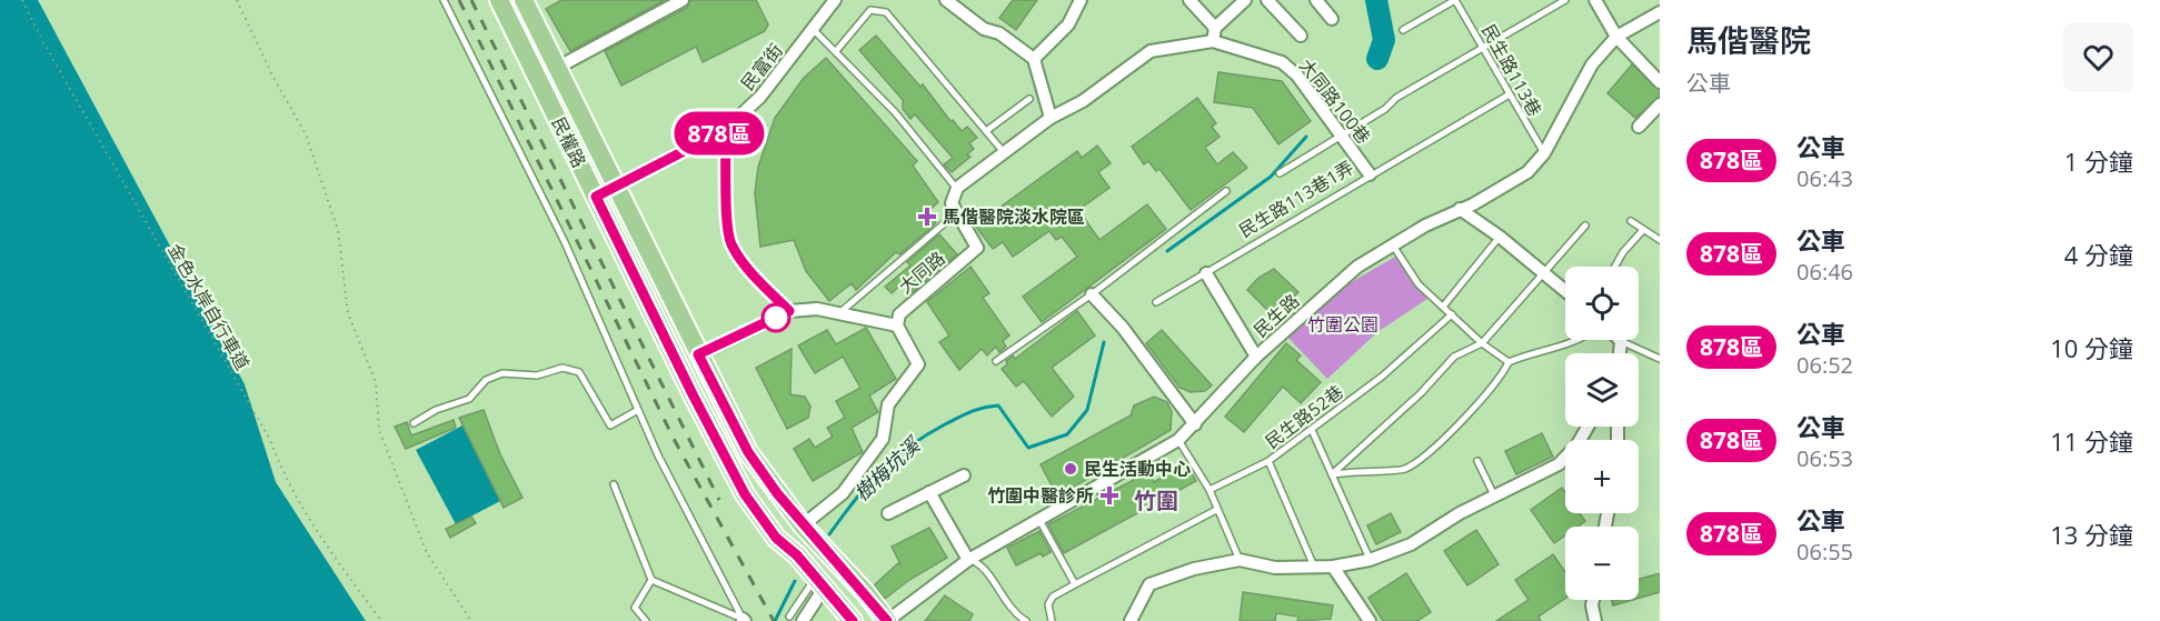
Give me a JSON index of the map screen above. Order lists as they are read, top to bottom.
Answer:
{
  "streets": {
    "main road": ["民權路"],
    "street": [
      "民富街",
      "大同路100巷",
      "大同路",
      "民生路"
    ],
    "lane": ["民生路113巷", "民生路113巷1弄", "民生路52巷"],
    "path": ["金色水岸自行車道"]
  },
  "crossings": [
    ["民富街", "民權路"],
    ["民生路113巷", "民生路113巷1弄"],
    ["民生路113巷", "民生路"],
    ["大同路100巷", "民生路113巷1弄"],
    ["民權路", "民生路"]
  ],
  "districts": ["竹圍"],
  "water": ["樹梅坑溪"],
  "parks": ["竹圍公園"],
  "places": {
    "health": ["馬偕醫院淡水院區", "竹圍中醫診所"],
    "other": ["民生活動中心"]
  },
  "lines": ["bus line 878區"],
  "page": {
    "on_map": "878區",
    "heading": ["馬偕醫院", "公車"],
    "list": [
      {
        "mark": "878區",
        "name": "公車",
        "note": "06:43",
        "value": "1 分鐘"
      },
      {
        "mark": "878區",
        "name": "公車",
        "note": "06:46",
        "value": "4 分鐘"
      },
      {
        "mark": "878區",
        "name": "公車",
        "note": "06:52",
        "value": "10 分鐘"
      },
      {
        "mark": "878區",
        "name": "公車",
        "note": "06:53",
        "value": "11 分鐘"
      },
      {
        "mark": "878區",
        "name": "公車",
        "note": "06:55",
        "value": "13 分鐘"
      }
    ],
    "map_buttons": ["+", "−"]
  }
}
